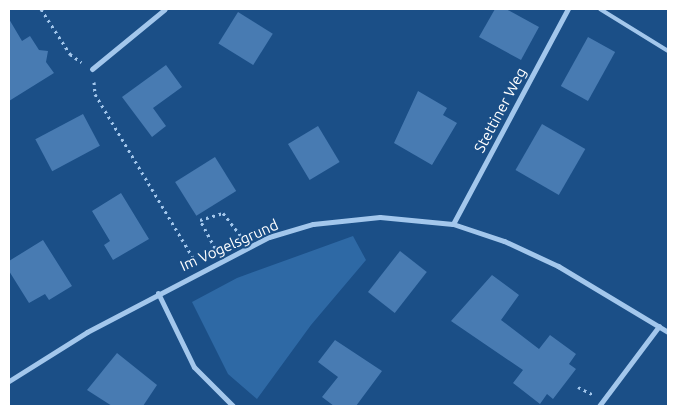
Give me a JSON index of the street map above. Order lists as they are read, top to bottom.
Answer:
{
  "streets": {
    "street": ["Stettiner Weg", "Im Vogelsgrund"]
  },
  "crossings": [
    ["Stettiner Weg", "Im Vogelsgrund"]
  ]
}
